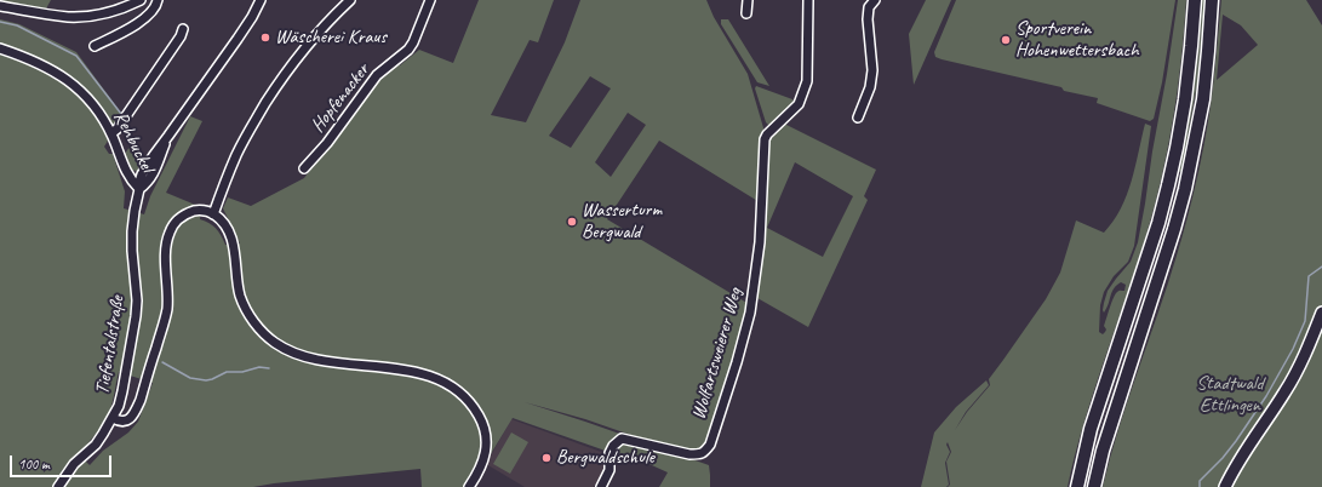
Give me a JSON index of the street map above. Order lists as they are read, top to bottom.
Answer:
{
  "streets": {
    "street": [
      "Hopfenacker",
      "Rehbuckel",
      "Tiefentalstraße",
      "Wolfartsweierer Weg"
    ]
  },
  "crossings": [
    ["Rehbuckel", "Tiefentalstraße"]
  ],
  "parks": ["Stadtwald Ettlingen"],
  "places": [
    "Wäscherei Kraus",
    "Sportverein Hohenwettersbach",
    "Wasserturm Bergwald",
    "Bergwaldschule"
  ],
  "scale_bar": "100 m"
}
